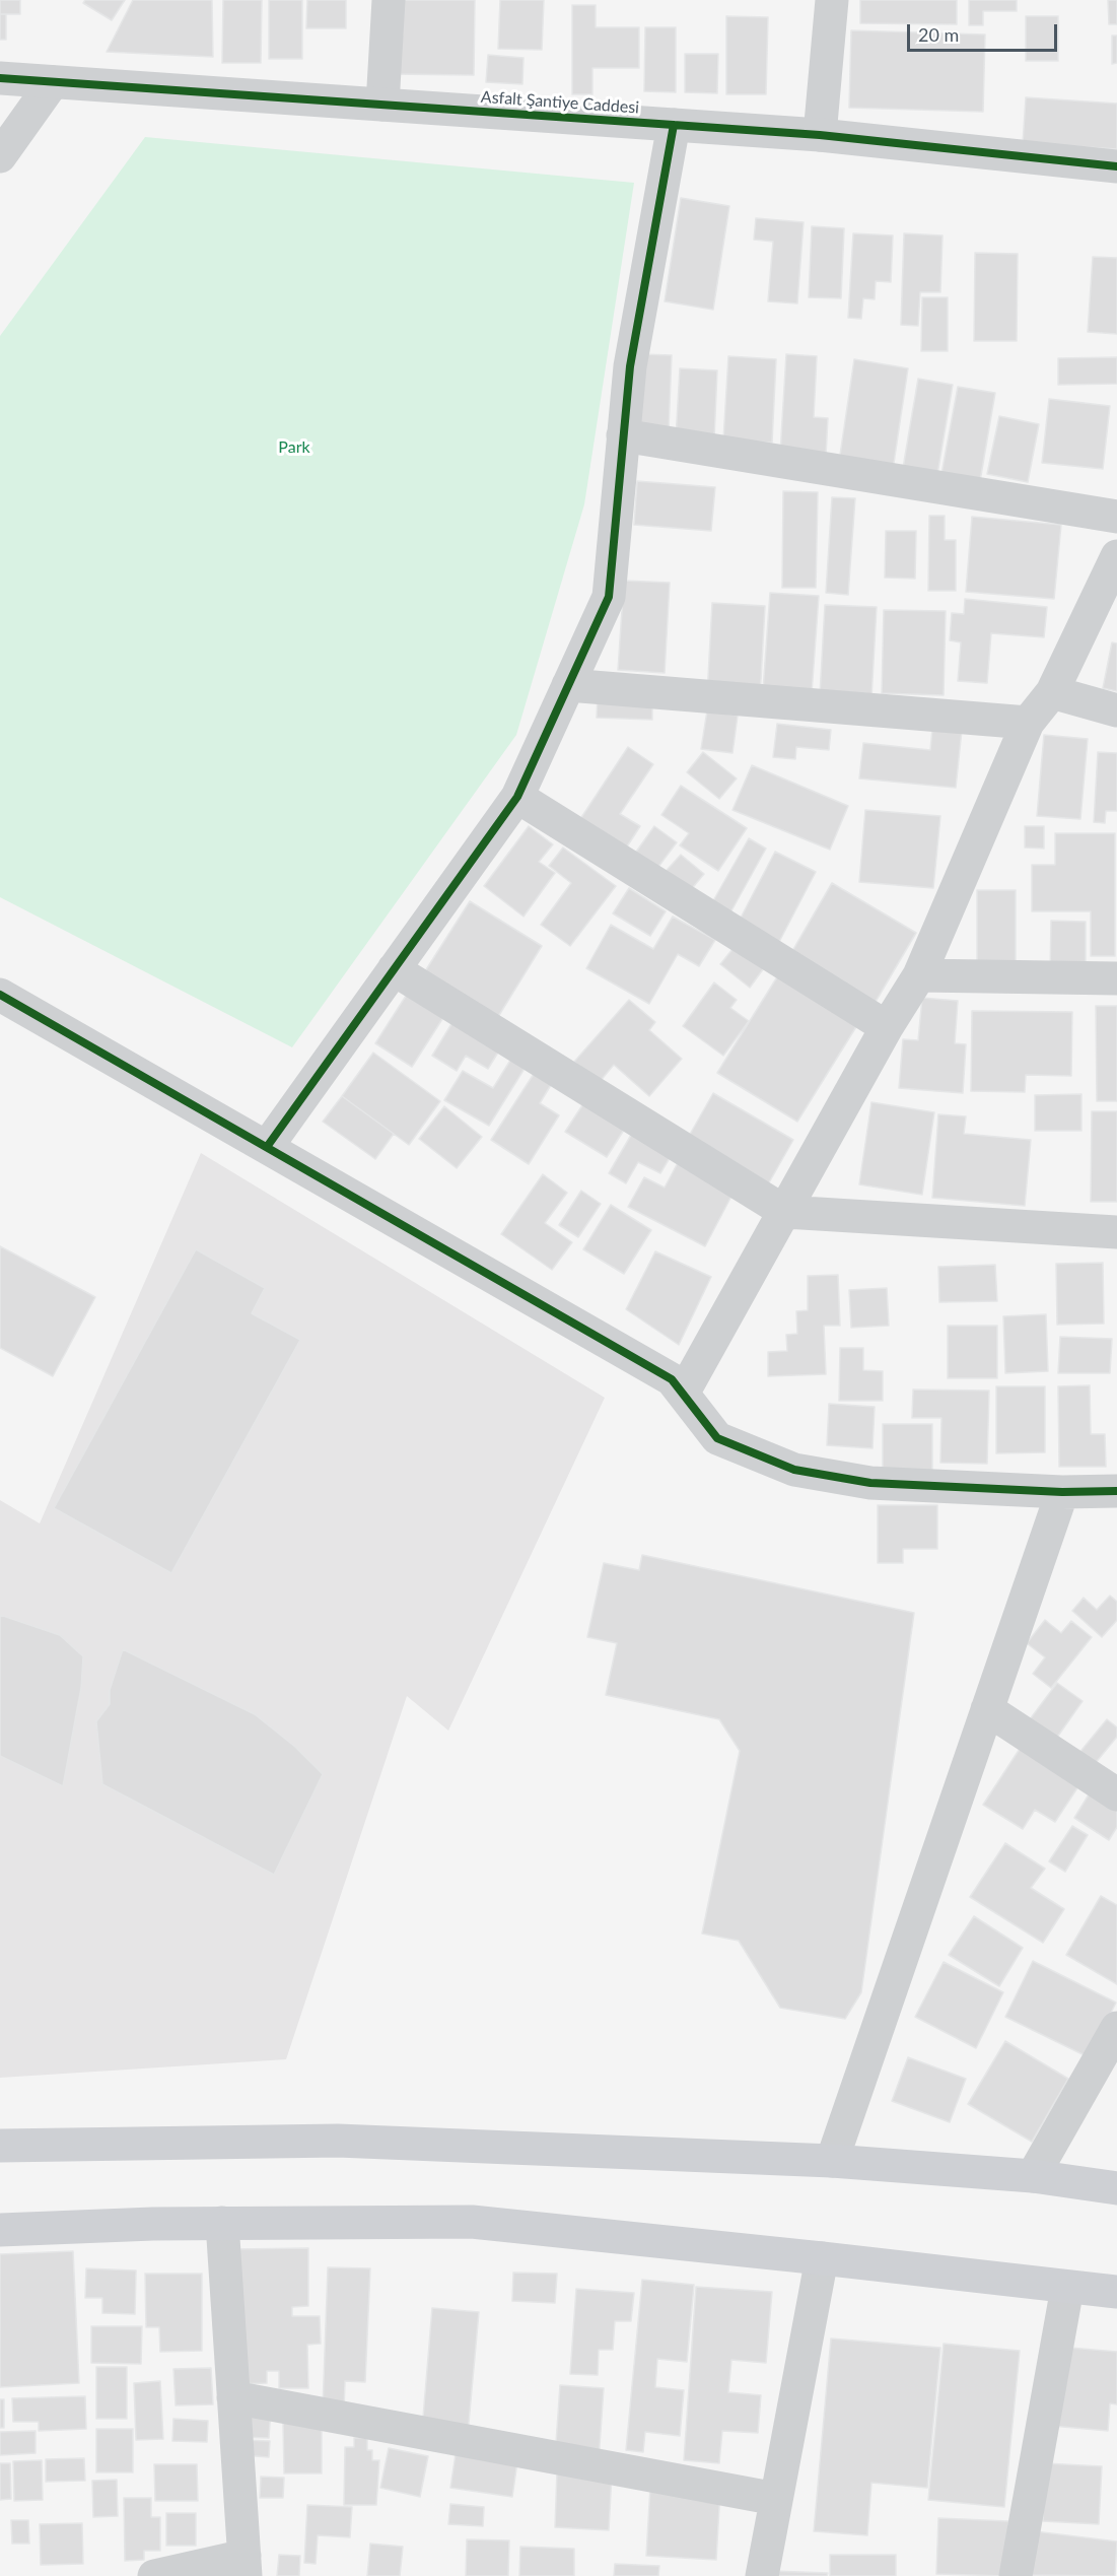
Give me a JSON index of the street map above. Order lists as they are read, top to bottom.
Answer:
{
  "streets": {
    "street": ["Asfalt Şantiye Caddesi"]
  },
  "parks": ["Park"],
  "scale_bar": "20 m"
}
